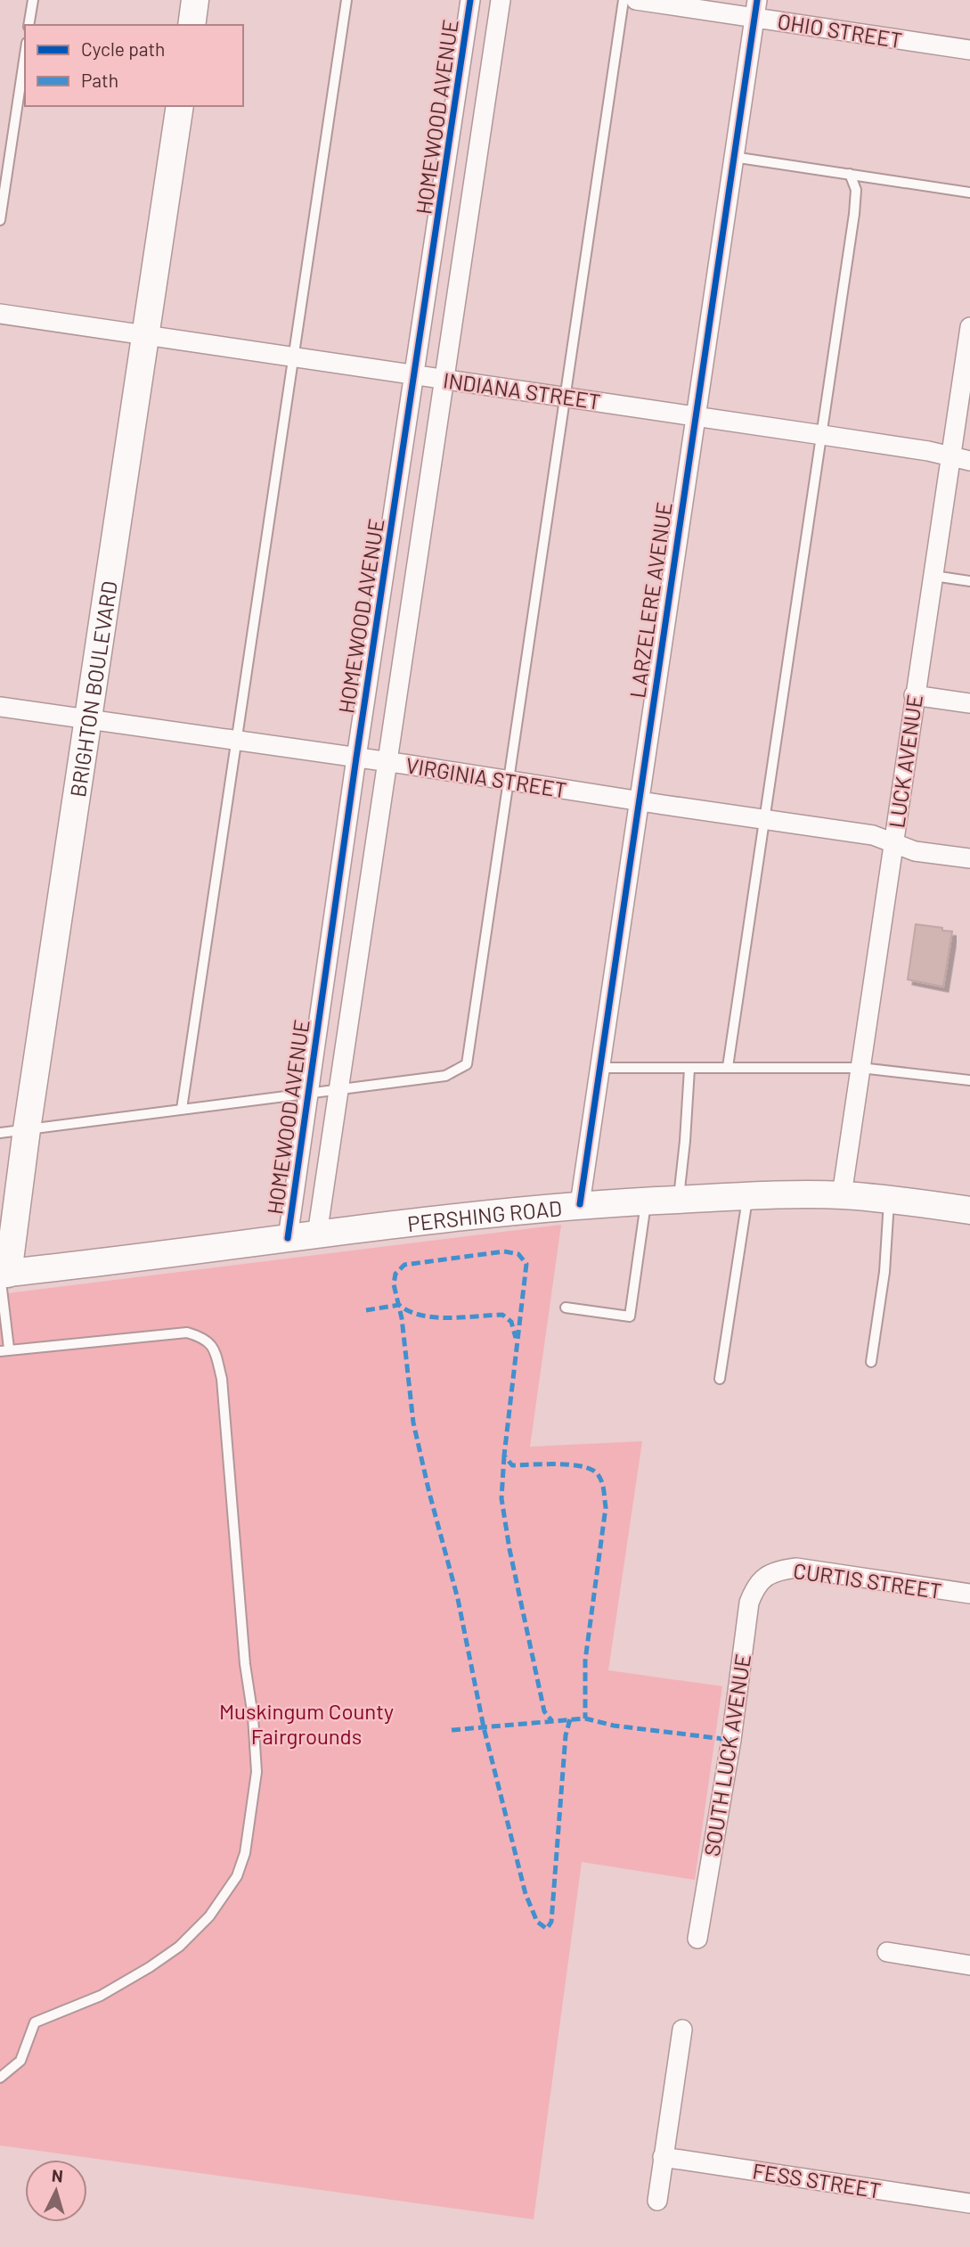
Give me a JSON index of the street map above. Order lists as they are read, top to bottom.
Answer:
{
  "streets": {
    "street": [
      "OHIO STREET",
      "HOMEWOOD AVENUE",
      "INDIANA STREET",
      "LARZELERE AVENUE",
      "BRIGHTON BOULEVARD",
      "LUCK AVENUE",
      "VIRGINIA STREET",
      "PERSHING ROAD",
      "CURTIS STREET",
      "SOUTH LUCK AVENUE",
      "FESS STREET"
    ]
  },
  "crossings": [
    ["OHIO STREET", "LARZELERE AVENUE"],
    ["HOMEWOOD AVENUE", "INDIANA STREET"],
    ["HOMEWOOD AVENUE", "VIRGINIA STREET"],
    ["HOMEWOOD AVENUE", "PERSHING ROAD"],
    ["INDIANA STREET", "LARZELERE AVENUE"],
    ["INDIANA STREET", "BRIGHTON BOULEVARD"],
    ["INDIANA STREET", "LUCK AVENUE"],
    ["LARZELERE AVENUE", "VIRGINIA STREET"],
    ["LARZELERE AVENUE", "PERSHING ROAD"],
    ["BRIGHTON BOULEVARD", "VIRGINIA STREET"],
    ["BRIGHTON BOULEVARD", "PERSHING ROAD"],
    ["LUCK AVENUE", "VIRGINIA STREET"],
    ["LUCK AVENUE", "PERSHING ROAD"],
    ["CURTIS STREET", "SOUTH LUCK AVENUE"]
  ],
  "parks": ["Muskingum County Fairgrounds"],
  "legend": ["Cycle path", "Path"],
  "north": "top"
}
